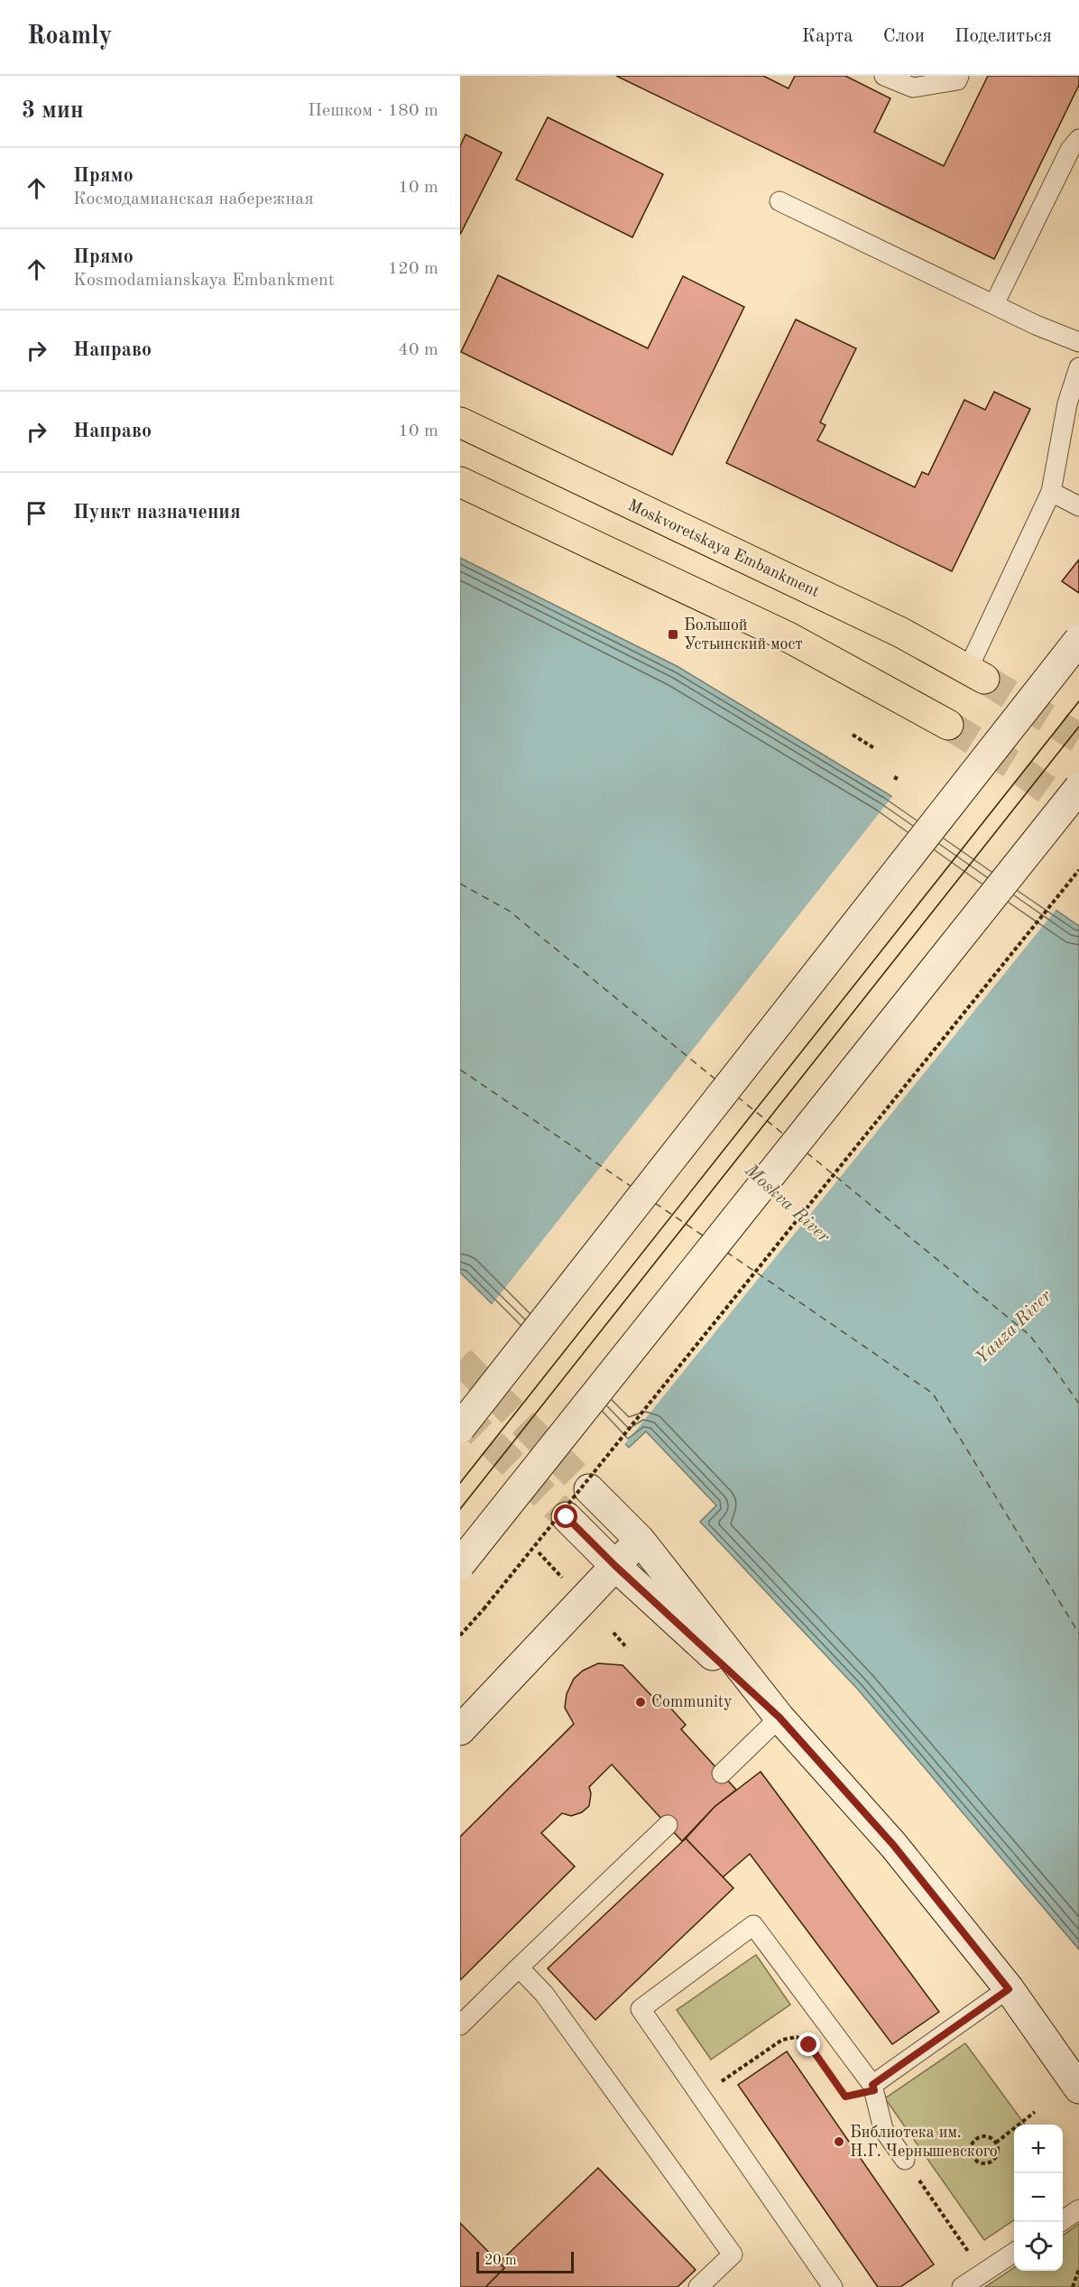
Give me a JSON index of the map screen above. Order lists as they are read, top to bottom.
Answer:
{
  "streets": {
    "main road": ["Moskvoretskaya Embankment"]
  },
  "water": ["Moskva River", "Yauza River"],
  "places": {
    "transit": ["Большой Устьинский мост"],
    "other": ["Community", "Библиотека им. Н.Г. Чернышевского"]
  },
  "scale_bar": "20 m",
  "page": {
    "header": "Roamly",
    "nav": ["Карта", "Слои", "Поделиться"],
    "heading": ["3 мин", "Пешком · 180 m"],
    "list": [
      ["Прямо", "Космодамианская набережная", "10 m"],
      ["Прямо", "Kosmodamianskaya Embankment", "120 m"],
      ["Направо", "40 m"],
      ["Направо", "10 m"],
      "Пункт назначения"
    ],
    "map_buttons": ["+", "−"],
    "scale": "20 m"
  }
}
